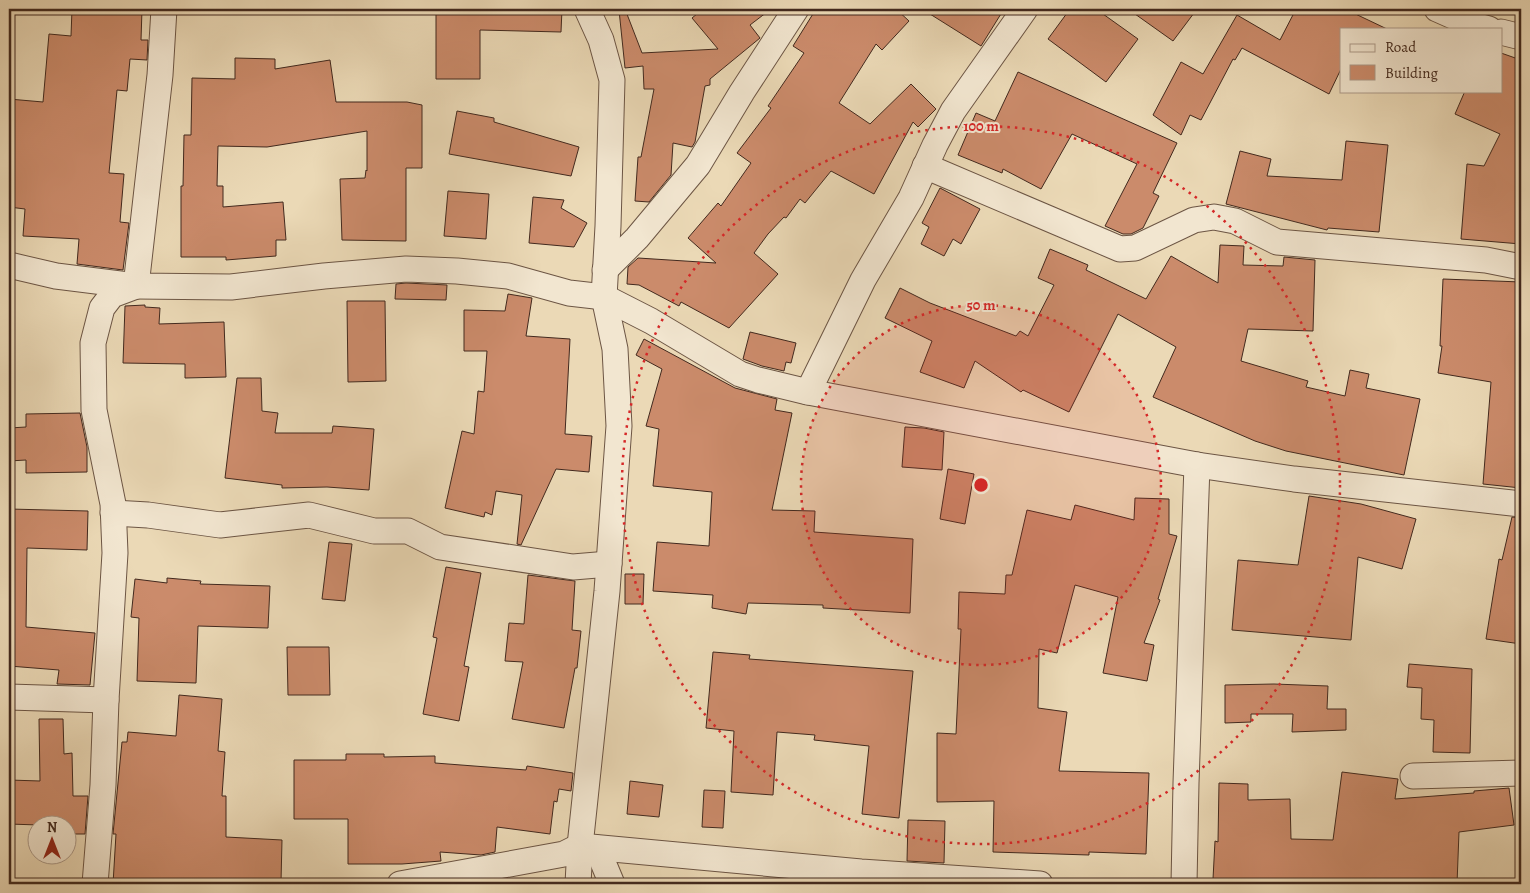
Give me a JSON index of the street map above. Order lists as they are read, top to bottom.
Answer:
{
  "legend": ["Road", "Building"],
  "north": "top",
  "rings": ["100 m", "50 m"]
}
